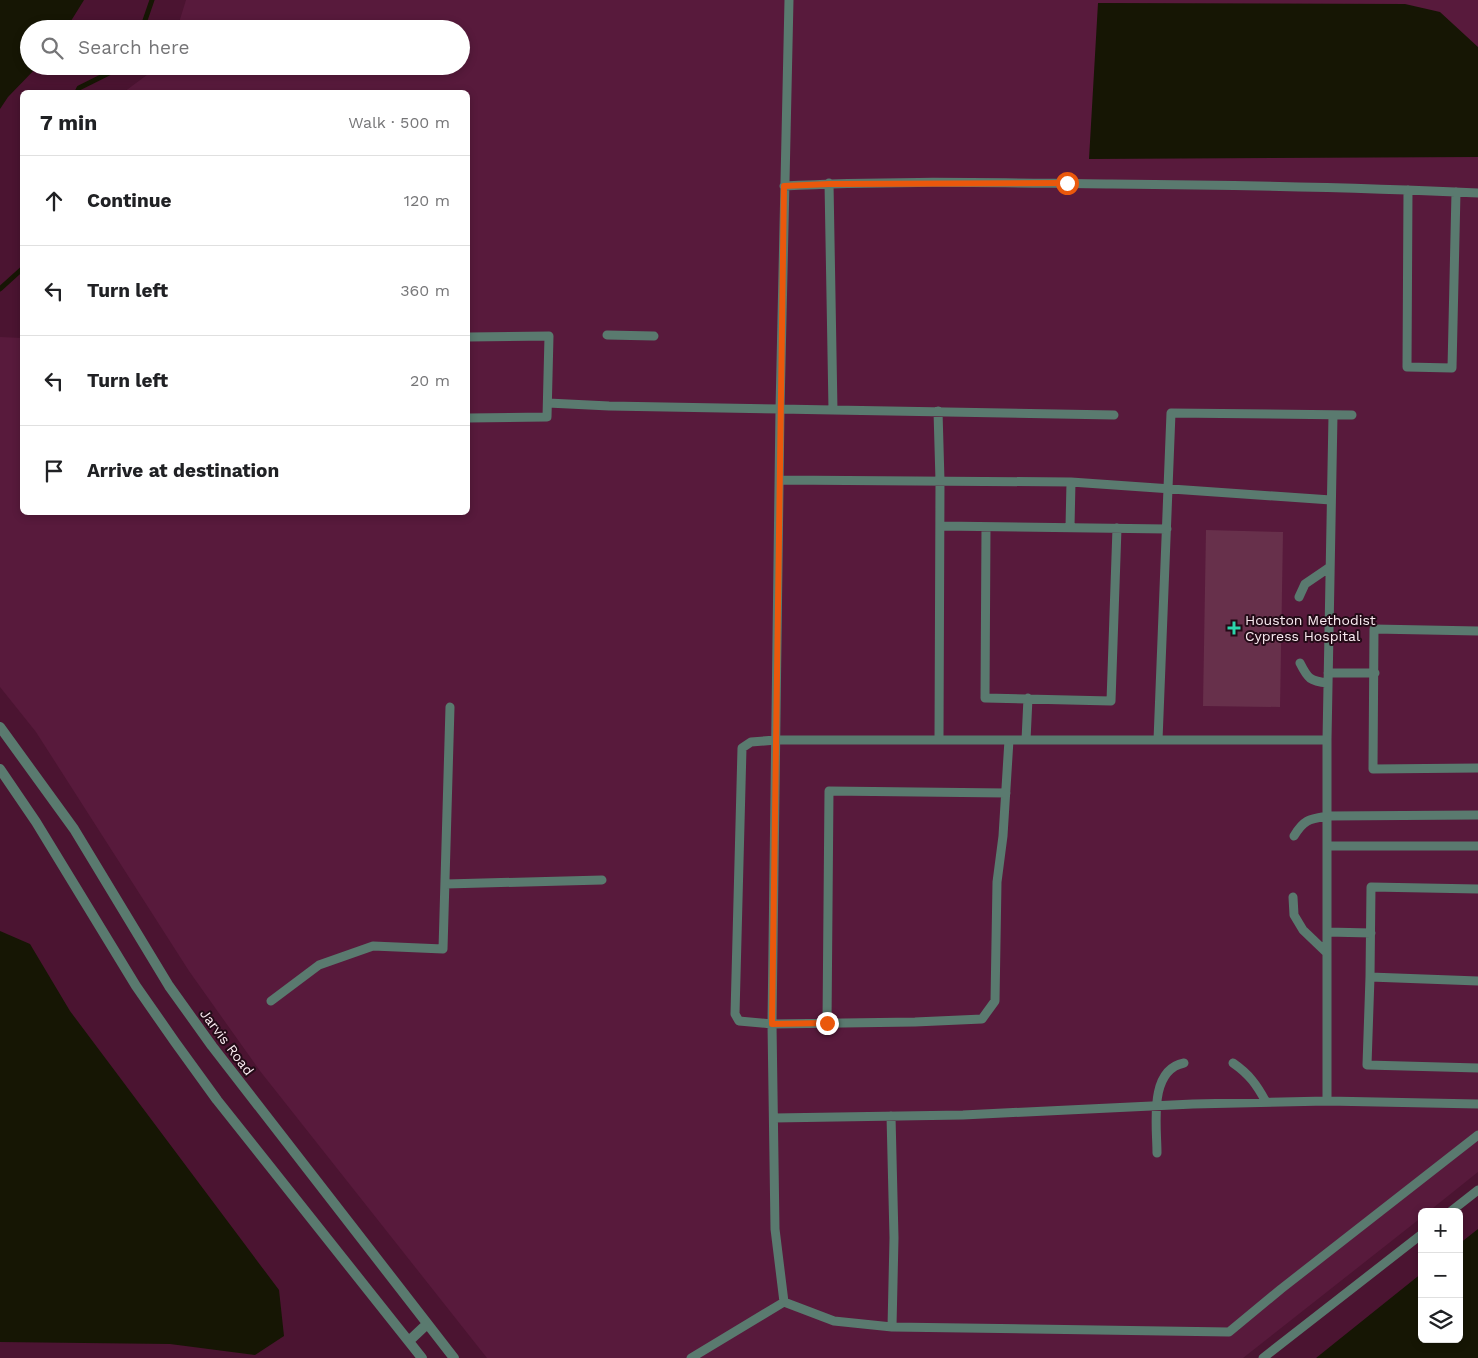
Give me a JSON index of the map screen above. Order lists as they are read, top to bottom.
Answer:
{
  "streets": {
    "street": ["Jarvis Road"]
  },
  "places": {
    "health": ["Houston Methodist Cypress Hospital"]
  },
  "page": {
    "search": "Search here",
    "heading": ["7 min", "Walk · 500 m"],
    "list": [
      ["Continue", "120 m"],
      ["Turn left", "360 m"],
      ["Turn left", "20 m"],
      "Arrive at destination"
    ],
    "map_buttons": ["+", "−"]
  }
}
